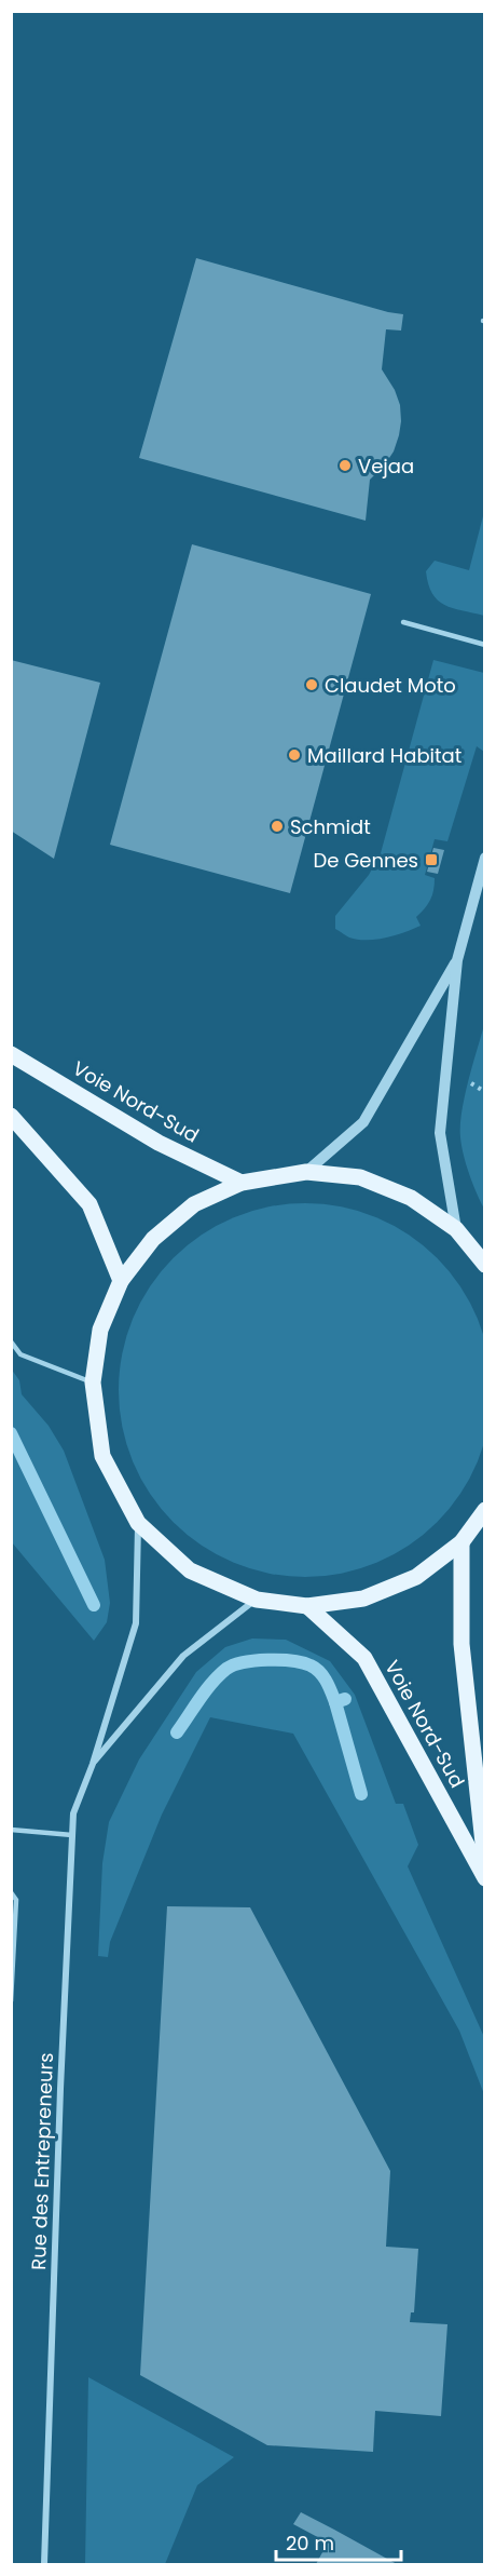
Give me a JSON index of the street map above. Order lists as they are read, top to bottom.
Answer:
{
  "streets": {
    "main road": ["Voie Nord-Sud"],
    "street": ["Rue des Entrepreneurs"]
  },
  "places": {
    "other": [
      "Vejaa",
      "Claudet Moto",
      "Maillard Habitat",
      "Schmidt"
    ],
    "transit": ["De Gennes"]
  },
  "scale_bar": "20 m"
}
